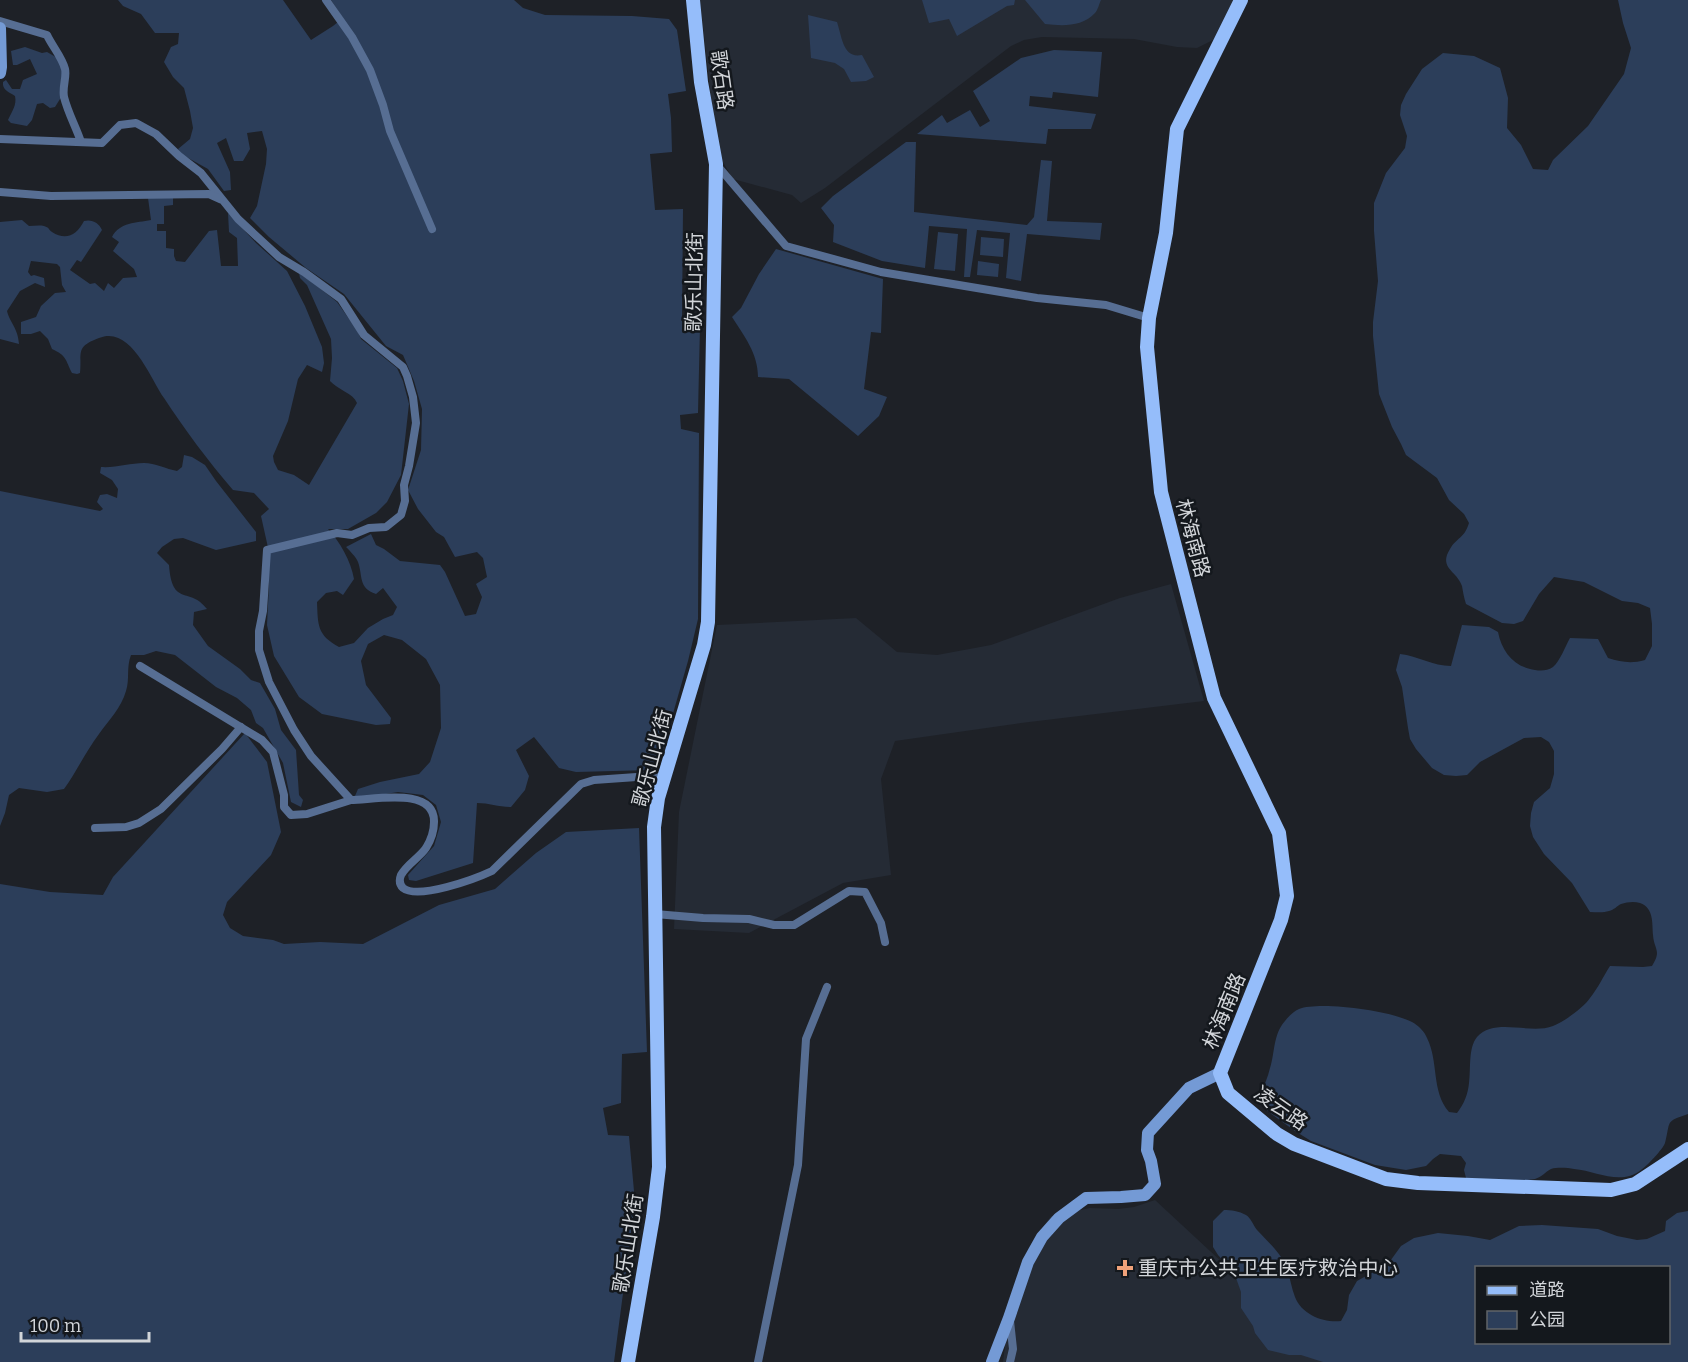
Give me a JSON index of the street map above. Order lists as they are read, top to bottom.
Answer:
{
  "streets": {
    "main road": [
      "歌石路",
      "歌乐山北街",
      "林海南路",
      "凌云路"
    ]
  },
  "crossings": [
    ["歌石路", "歌乐山北街"],
    ["林海南路", "凌云路"]
  ],
  "places": {
    "health": ["重庆市公共卫生医疗救治中心"]
  },
  "legend": ["道路", "公园"],
  "scale_bar": "100 m"
}
